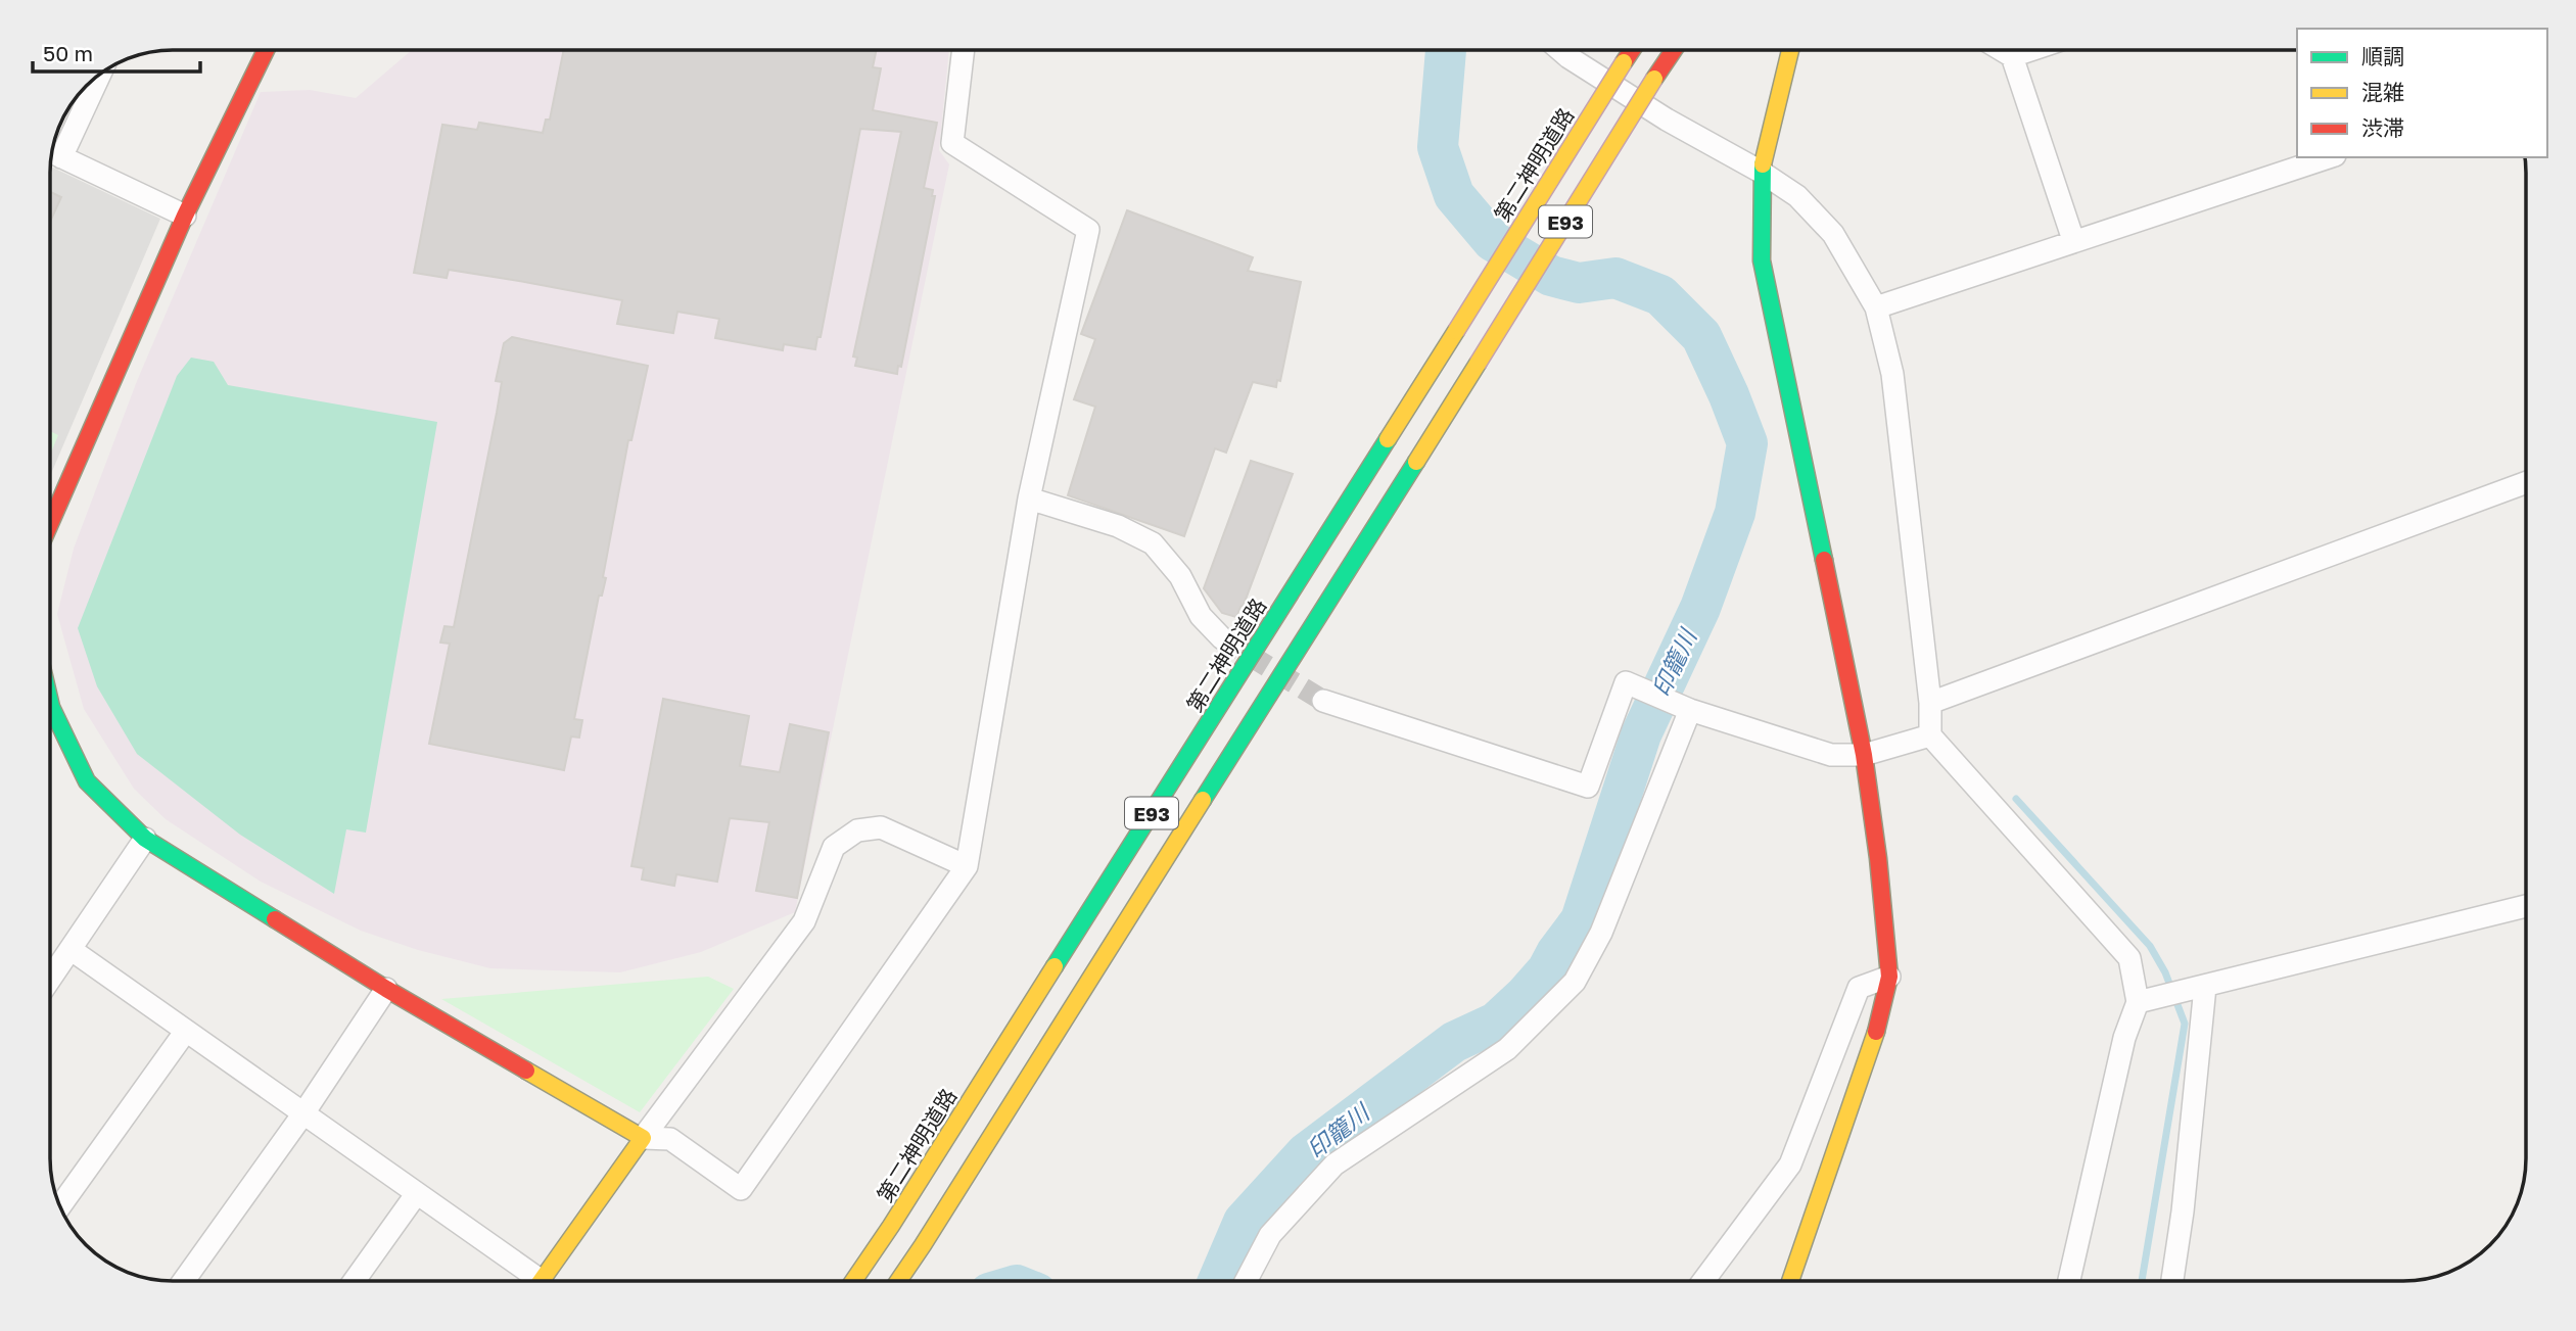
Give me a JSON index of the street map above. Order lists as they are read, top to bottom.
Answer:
{
  "streets": {
    "main road": ["第二神明道路", "E93"]
  },
  "water": ["印籠川"],
  "legend": ["順調", "混雑", "渋滞"],
  "scale_bar": "50 m"
}
